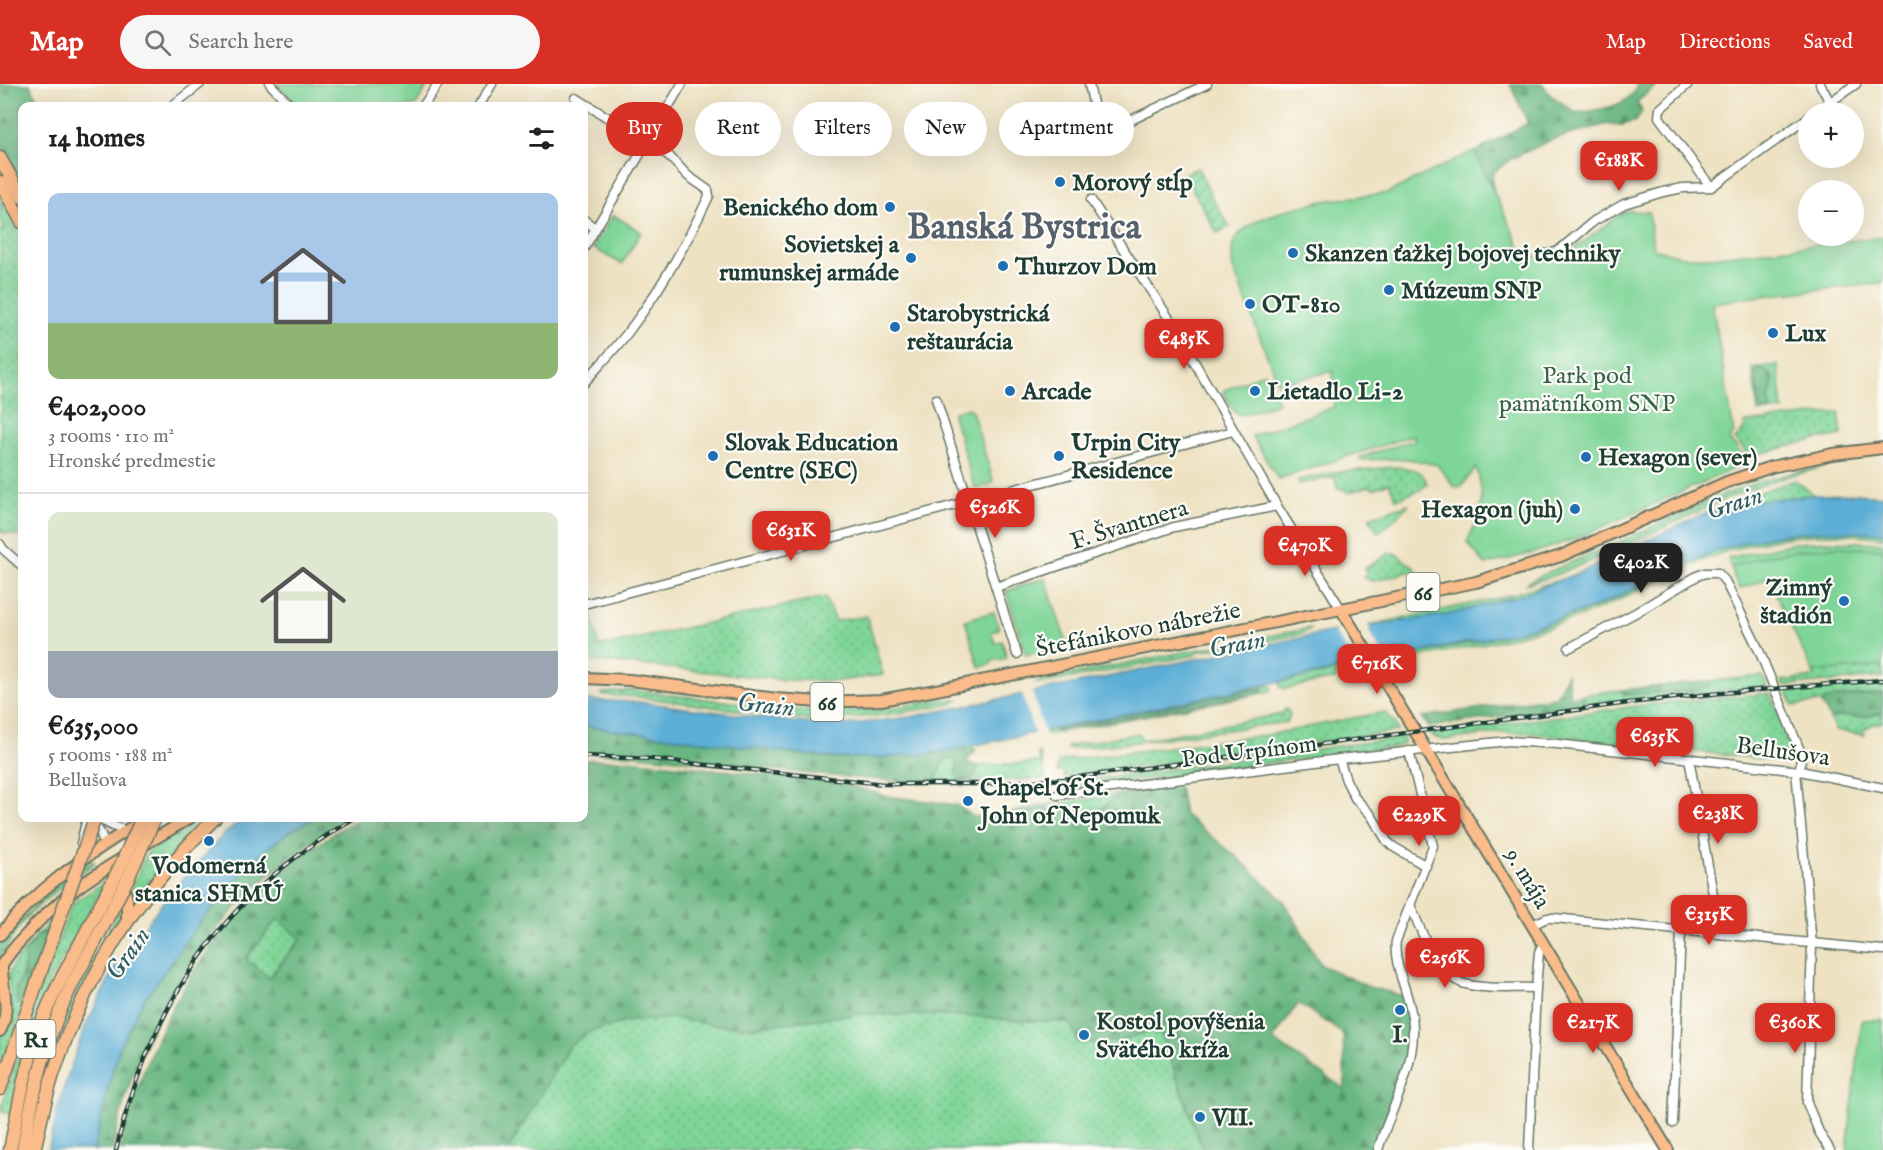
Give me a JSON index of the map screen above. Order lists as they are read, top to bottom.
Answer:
{
  "streets": {
    "highway": ["R1"],
    "main road": ["66", "Štefánikovo nábrežie", "9. mája"],
    "street": ["F. Švantnera", "Pod Urpínom", "Bellušova"]
  },
  "crossings": [
    ["Štefánikovo nábrežie", "9. mája"],
    ["Pod Urpínom", "Bellušova"],
    ["Pod Urpínom", "9. mája"],
    ["Bellušova", "9. mája"]
  ],
  "districts": ["Banská Bystrica"],
  "water": ["Grain"],
  "parks": ["Park pod pamätníkom SNP"],
  "places": [
    "Morový stĺp",
    "Benického dom",
    "Skanzen ťažkej bojovej techniky",
    "Sovietskej a rumunskej armáde",
    "Thurzov Dom",
    "Múzeum SNP",
    "OT-810",
    "Starobystrická reštaurácia",
    "Lux",
    "Arcade",
    "Lietadlo Li-2",
    "Slovak Education Centre (SEC)",
    "Urpin City Residence",
    "Hexagon (sever)",
    "Hexagon (juh)",
    "Zimný štadión",
    "Chapel of St. John of Nepomuk",
    "Vodomerná stanica SHMÚ",
    "I.",
    "Kostol povýšenia Svätého kríža",
    "VII."
  ],
  "page": {
    "header": "Map",
    "search": "Search here",
    "nav": ["Map", "Directions", "Saved"],
    "map_buttons": ["+", "−"],
    "chip": [
      "Buy",
      "Rent",
      "Filters",
      "New",
      "Apartment"
    ],
    "heading": "14 homes",
    "price": [
      "€188K",
      "€485K",
      "€526K",
      "€631K",
      "€470K",
      "€402K",
      "€716K",
      "€635K",
      "€238K",
      "€229K",
      "€315K",
      "€256K",
      "€217K",
      "€360K"
    ],
    "list": [
      {
        "name": "€402,000",
        "note": "3 rooms · 110 m² · Hronské predmestie"
      },
      {
        "name": "€635,000",
        "note": "5 rooms · 188 m² · Bellušova"
      }
    ]
  }
}
